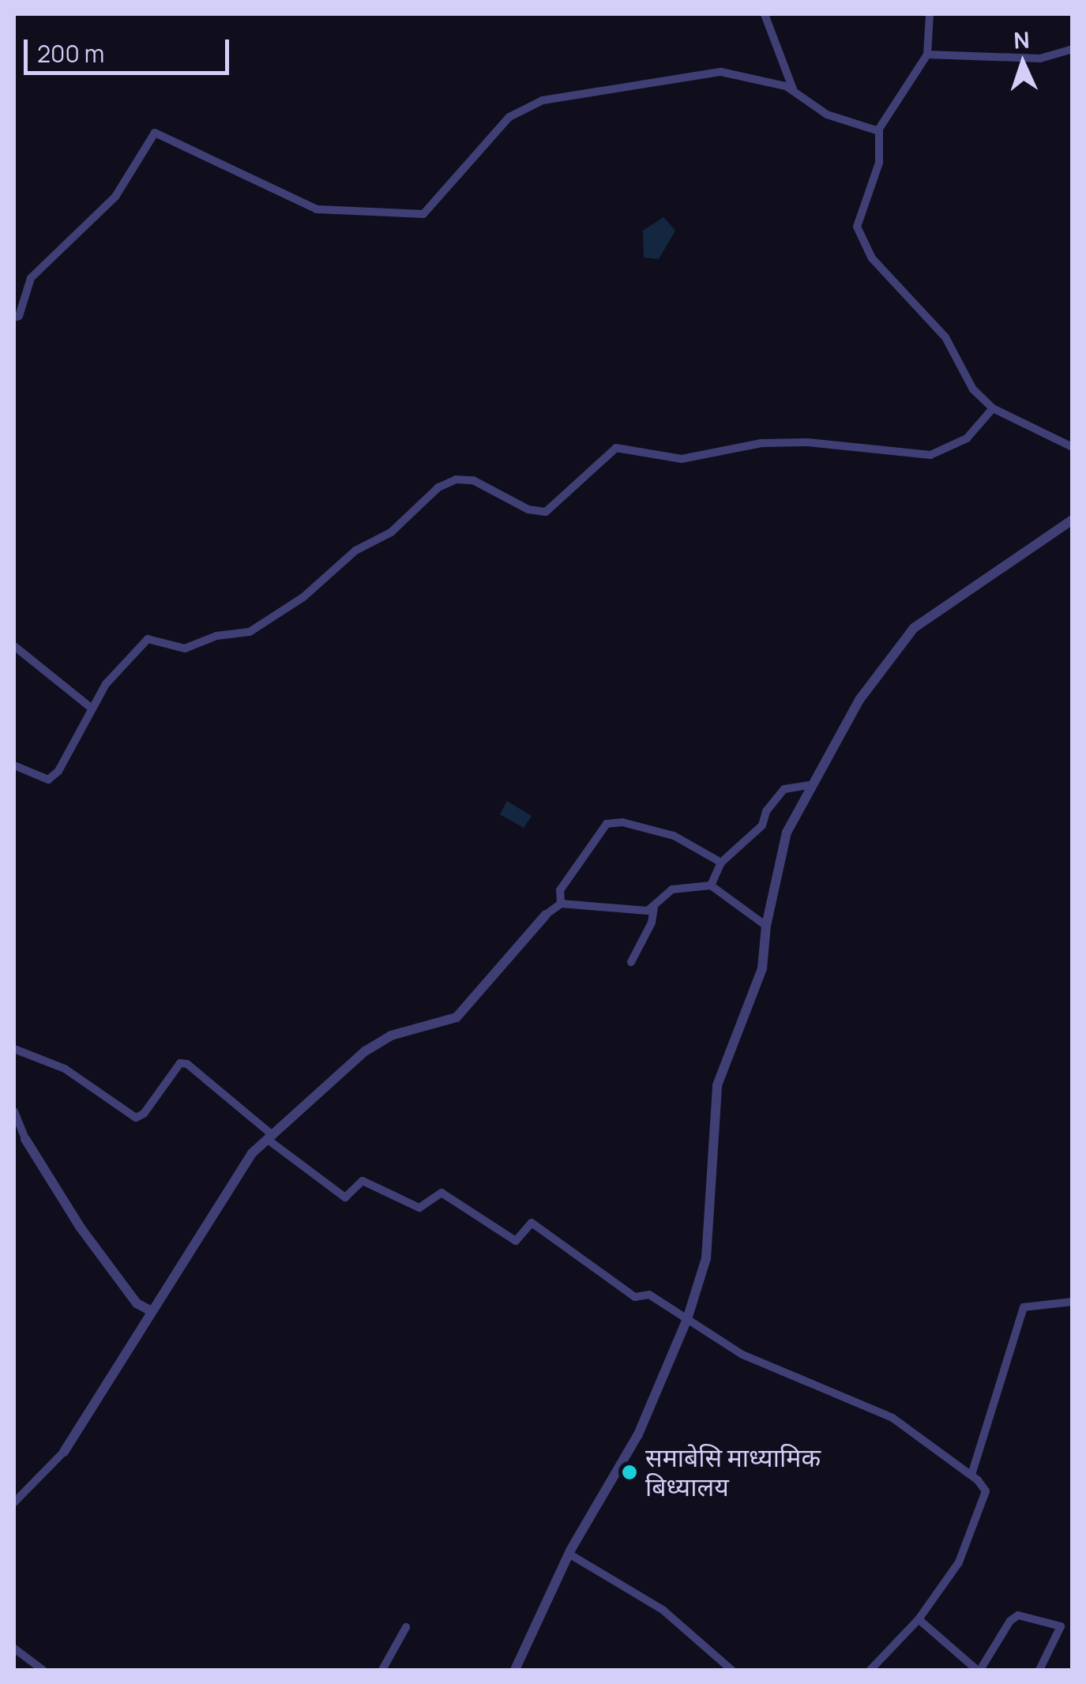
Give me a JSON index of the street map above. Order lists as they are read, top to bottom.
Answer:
{
  "places": ["समाबेसि माध्यामिक बिध्यालय"],
  "scale_bar": "200 m",
  "north": "top"
}
